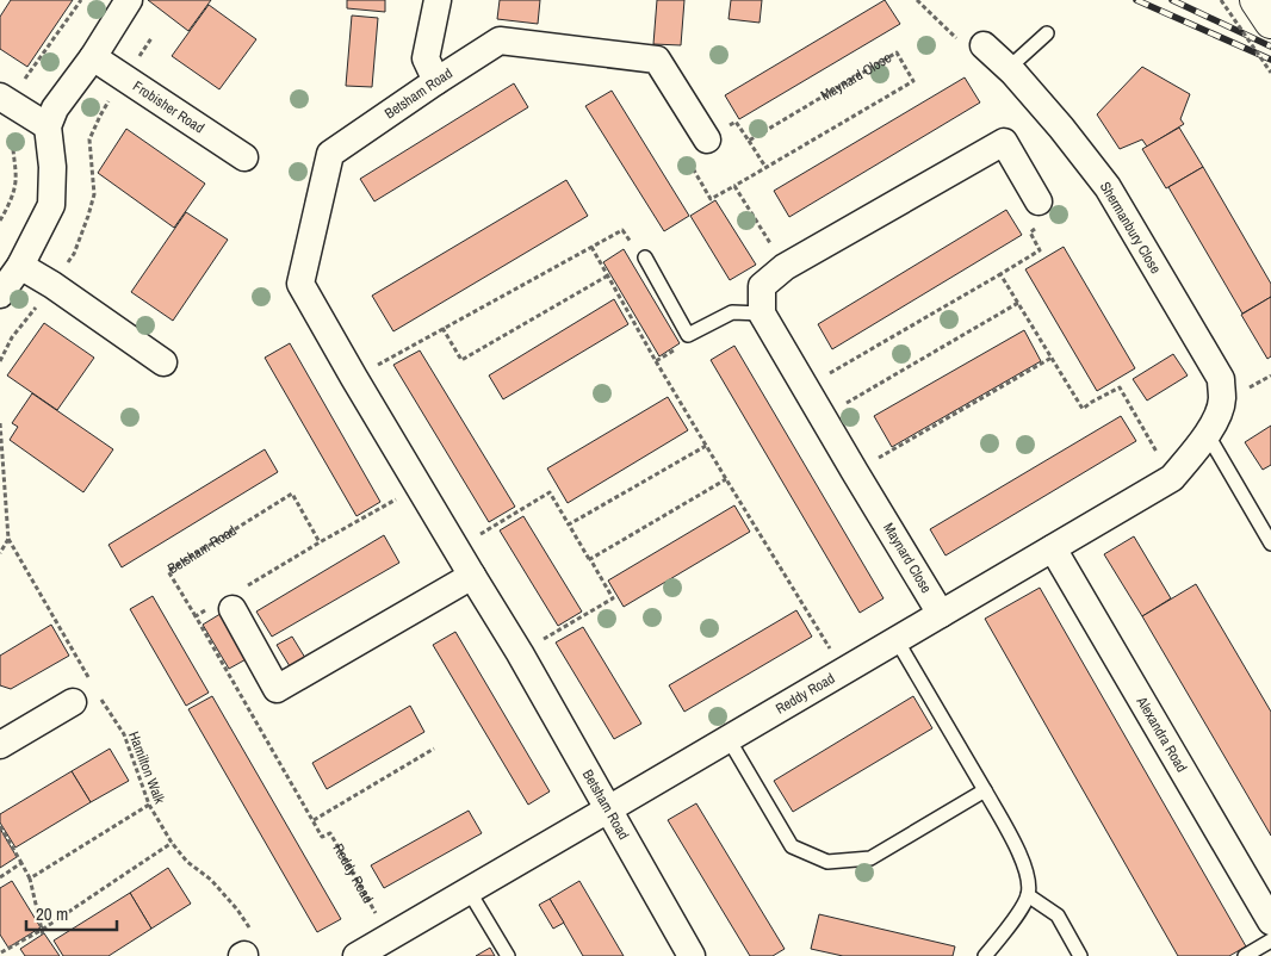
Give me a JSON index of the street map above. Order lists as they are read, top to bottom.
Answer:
{
  "streets": {
    "street": [
      "Maynard Close",
      "Betsham Road",
      "Frobisher Road",
      "Shermanbury Close",
      "Reddy Road",
      "Alexandra Road"
    ],
    "path": ["Hamilton Walk"]
  },
  "crossings": [
    ["Maynard Close", "Betsham Road"],
    ["Maynard Close", "Reddy Road"],
    ["Betsham Road", "Reddy Road"],
    ["Shermanbury Close", "Reddy Road"],
    ["Reddy Road", "Alexandra Road"]
  ],
  "scale_bar": "20 m"
}
